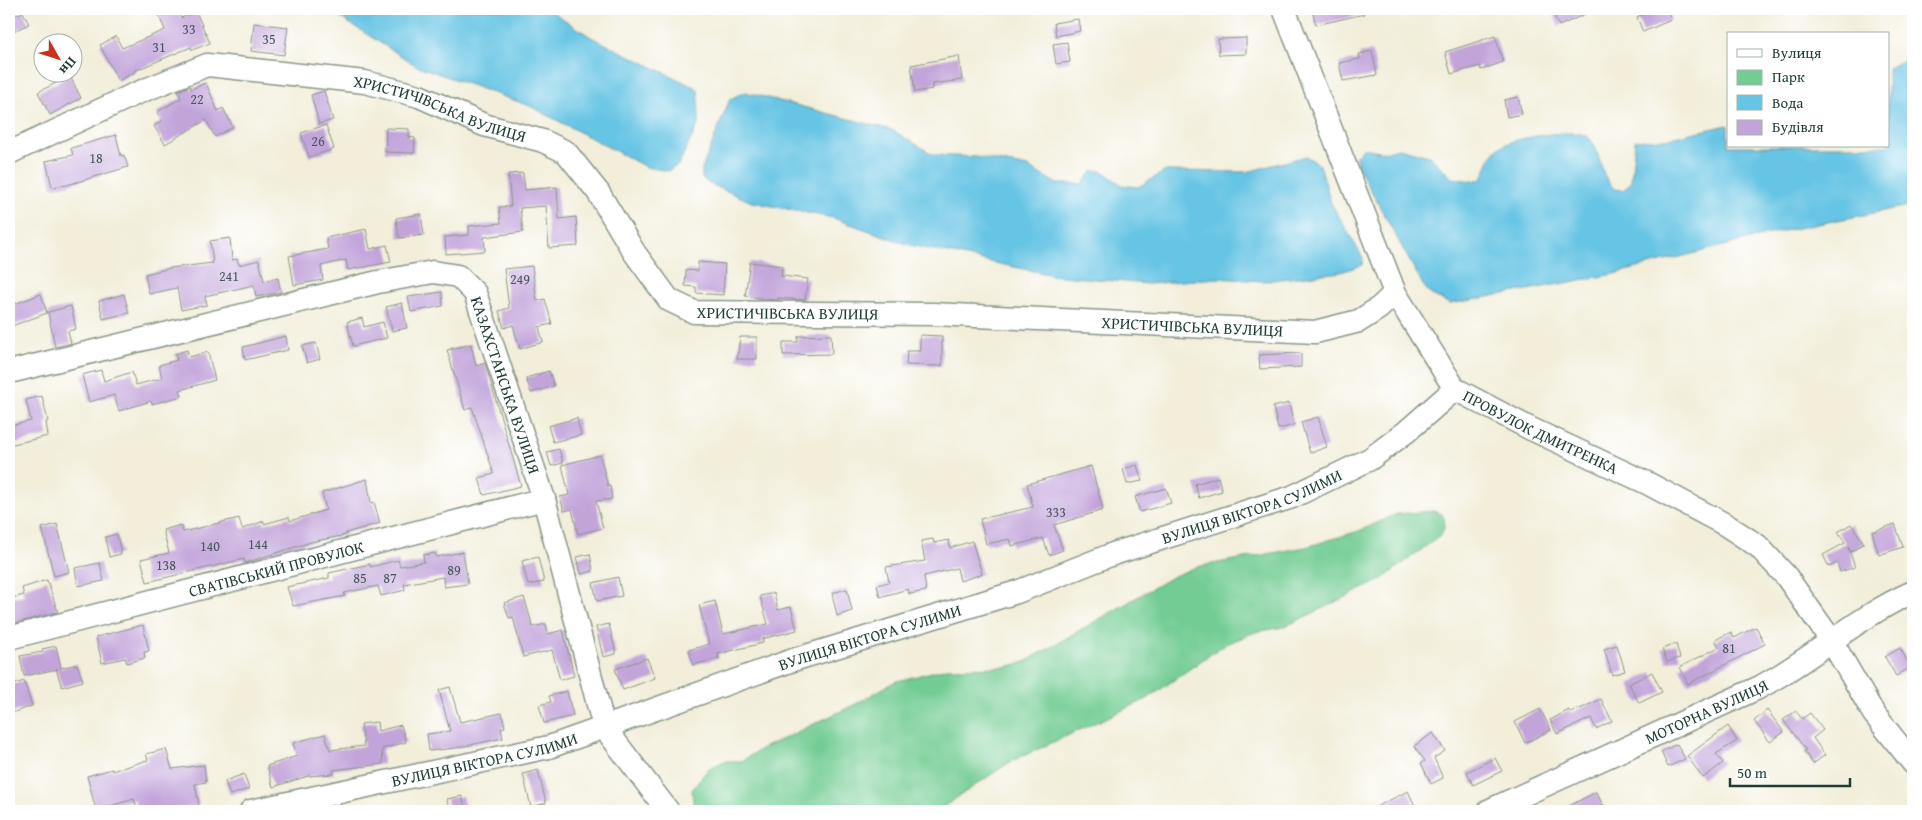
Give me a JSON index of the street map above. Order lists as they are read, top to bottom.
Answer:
{
  "streets": {
    "street": [
      "ХРИСТИЧІВСЬКА ВУЛИЦЯ",
      "КАЗАХСТАНСЬКА ВУЛИЦЯ",
      "ПРОВУЛОК ДМИТРЕНКА",
      "ВУЛИЦЯ ВІКТОРА СУЛИМИ",
      "СВАТІВСЬКИЙ ПРОВУЛОК",
      "МОТОРНА ВУЛИЦЯ"
    ]
  },
  "crossings": [
    ["ХРИСТИЧІВСЬКА ВУЛИЦЯ", "ПРОВУЛОК ДМИТРЕНКА"],
    ["КАЗАХСТАНСЬКА ВУЛИЦЯ", "ВУЛИЦЯ ВІКТОРА СУЛИМИ"],
    ["КАЗАХСТАНСЬКА ВУЛИЦЯ", "СВАТІВСЬКИЙ ПРОВУЛОК"],
    ["ПРОВУЛОК ДМИТРЕНКА", "ВУЛИЦЯ ВІКТОРА СУЛИМИ"],
    ["ПРОВУЛОК ДМИТРЕНКА", "МОТОРНА ВУЛИЦЯ"]
  ],
  "house_numbers": [
    "33",
    "35",
    "31",
    "22",
    "26",
    "18",
    "241",
    "249",
    "333",
    "144",
    "140",
    "138",
    "89",
    "85",
    "87",
    "81"
  ],
  "legend": [
    "Вулиця",
    "Парк",
    "Вода",
    "Будівля"
  ],
  "scale_bar": "50 m",
  "north": "bottom right"
}
